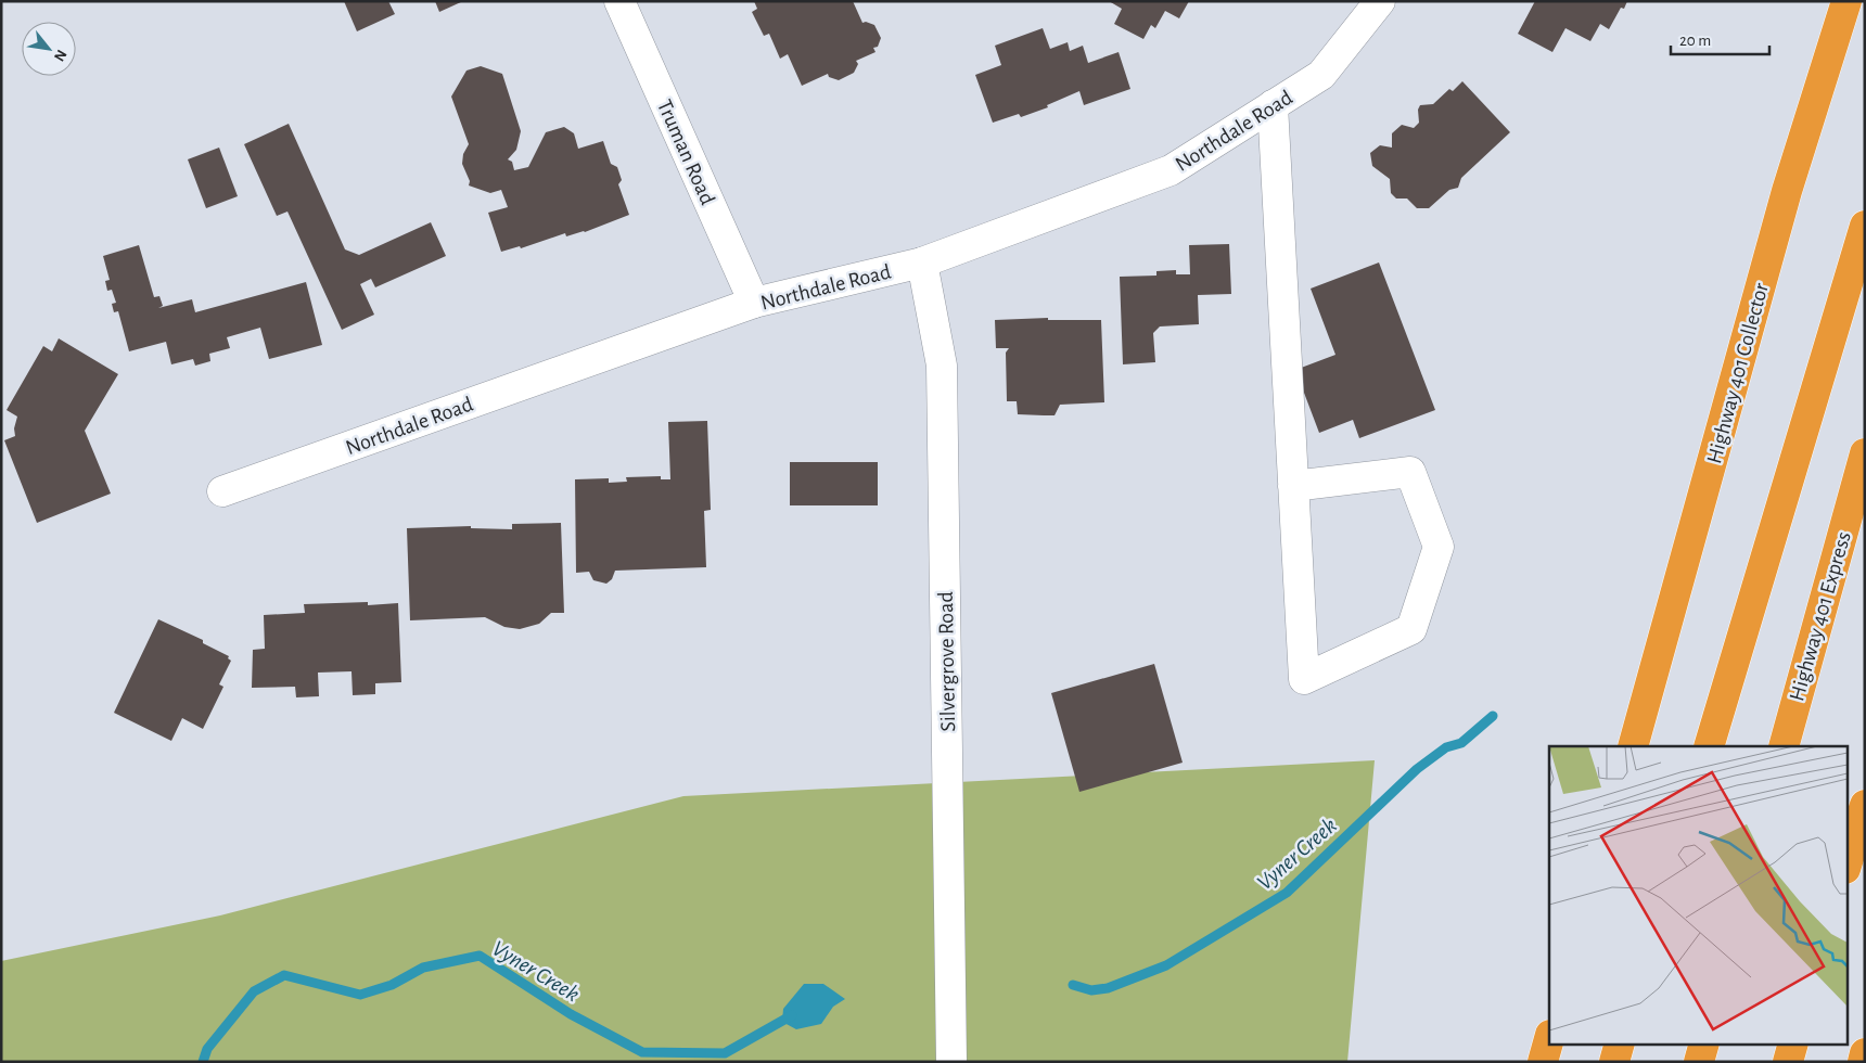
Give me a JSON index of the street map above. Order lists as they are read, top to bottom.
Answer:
{
  "streets": {
    "highway": ["Highway 401 Collector", "Highway 401 Express"],
    "street": ["Northdale Road", "Truman Road", "Silvergrove Road"]
  },
  "crossings": [
    ["Northdale Road", "Truman Road"],
    ["Northdale Road", "Silvergrove Road"]
  ],
  "water": ["Vyner Creek"],
  "scale_bar": "20 m",
  "north": "bottom right"
}
